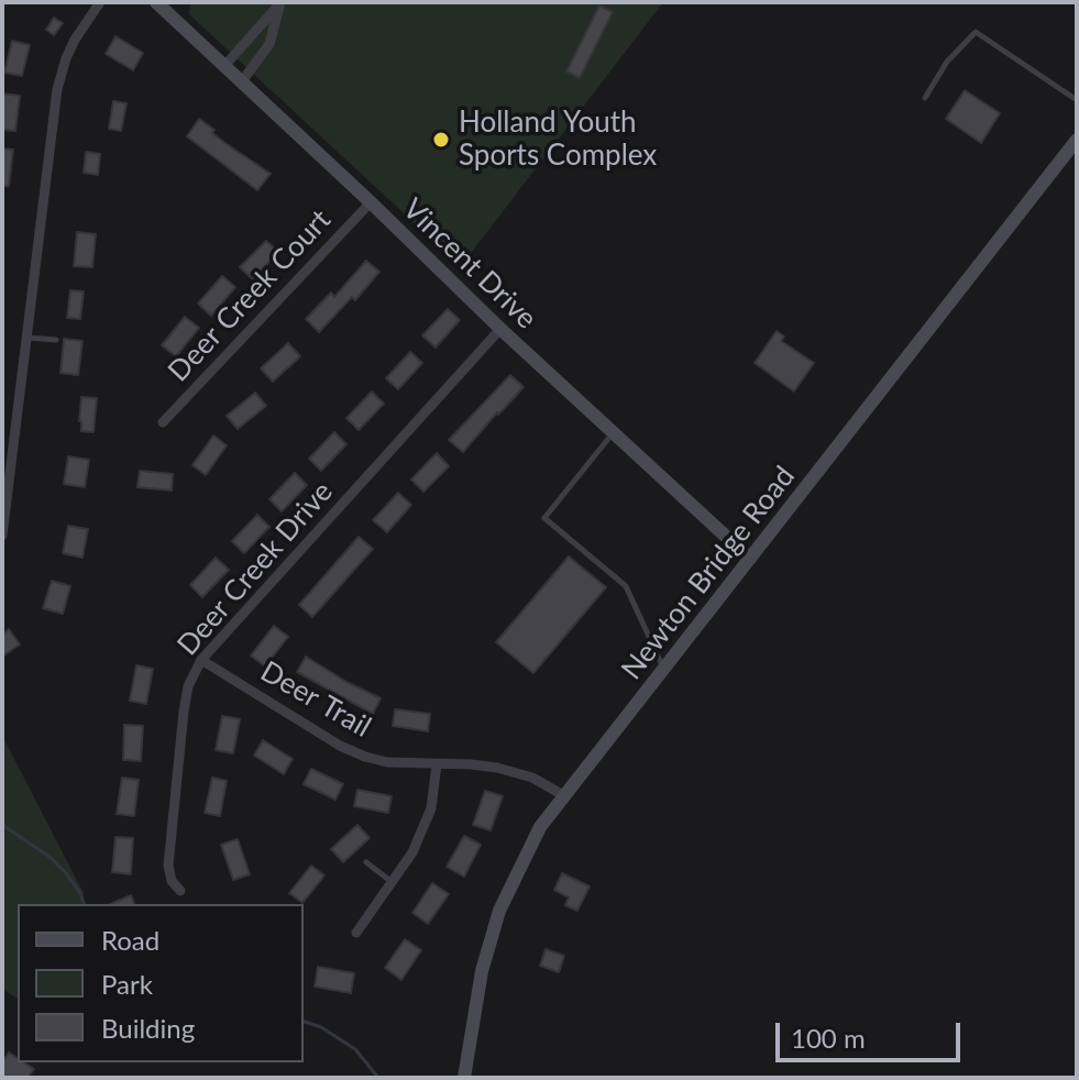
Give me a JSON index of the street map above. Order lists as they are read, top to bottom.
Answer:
{
  "streets": {
    "main road": ["Vincent Drive", "Newton Bridge Road"],
    "street": ["Deer Creek Court", "Deer Creek Drive", "Deer Trail"]
  },
  "crossings": [
    ["Vincent Drive", "Deer Creek Court"],
    ["Vincent Drive", "Deer Creek Drive"],
    ["Vincent Drive", "Newton Bridge Road"],
    ["Deer Creek Drive", "Deer Trail"],
    ["Newton Bridge Road", "Deer Trail"]
  ],
  "places": ["Holland Youth Sports Complex"],
  "legend": ["Road", "Park", "Building"],
  "scale_bar": "100 m"
}
